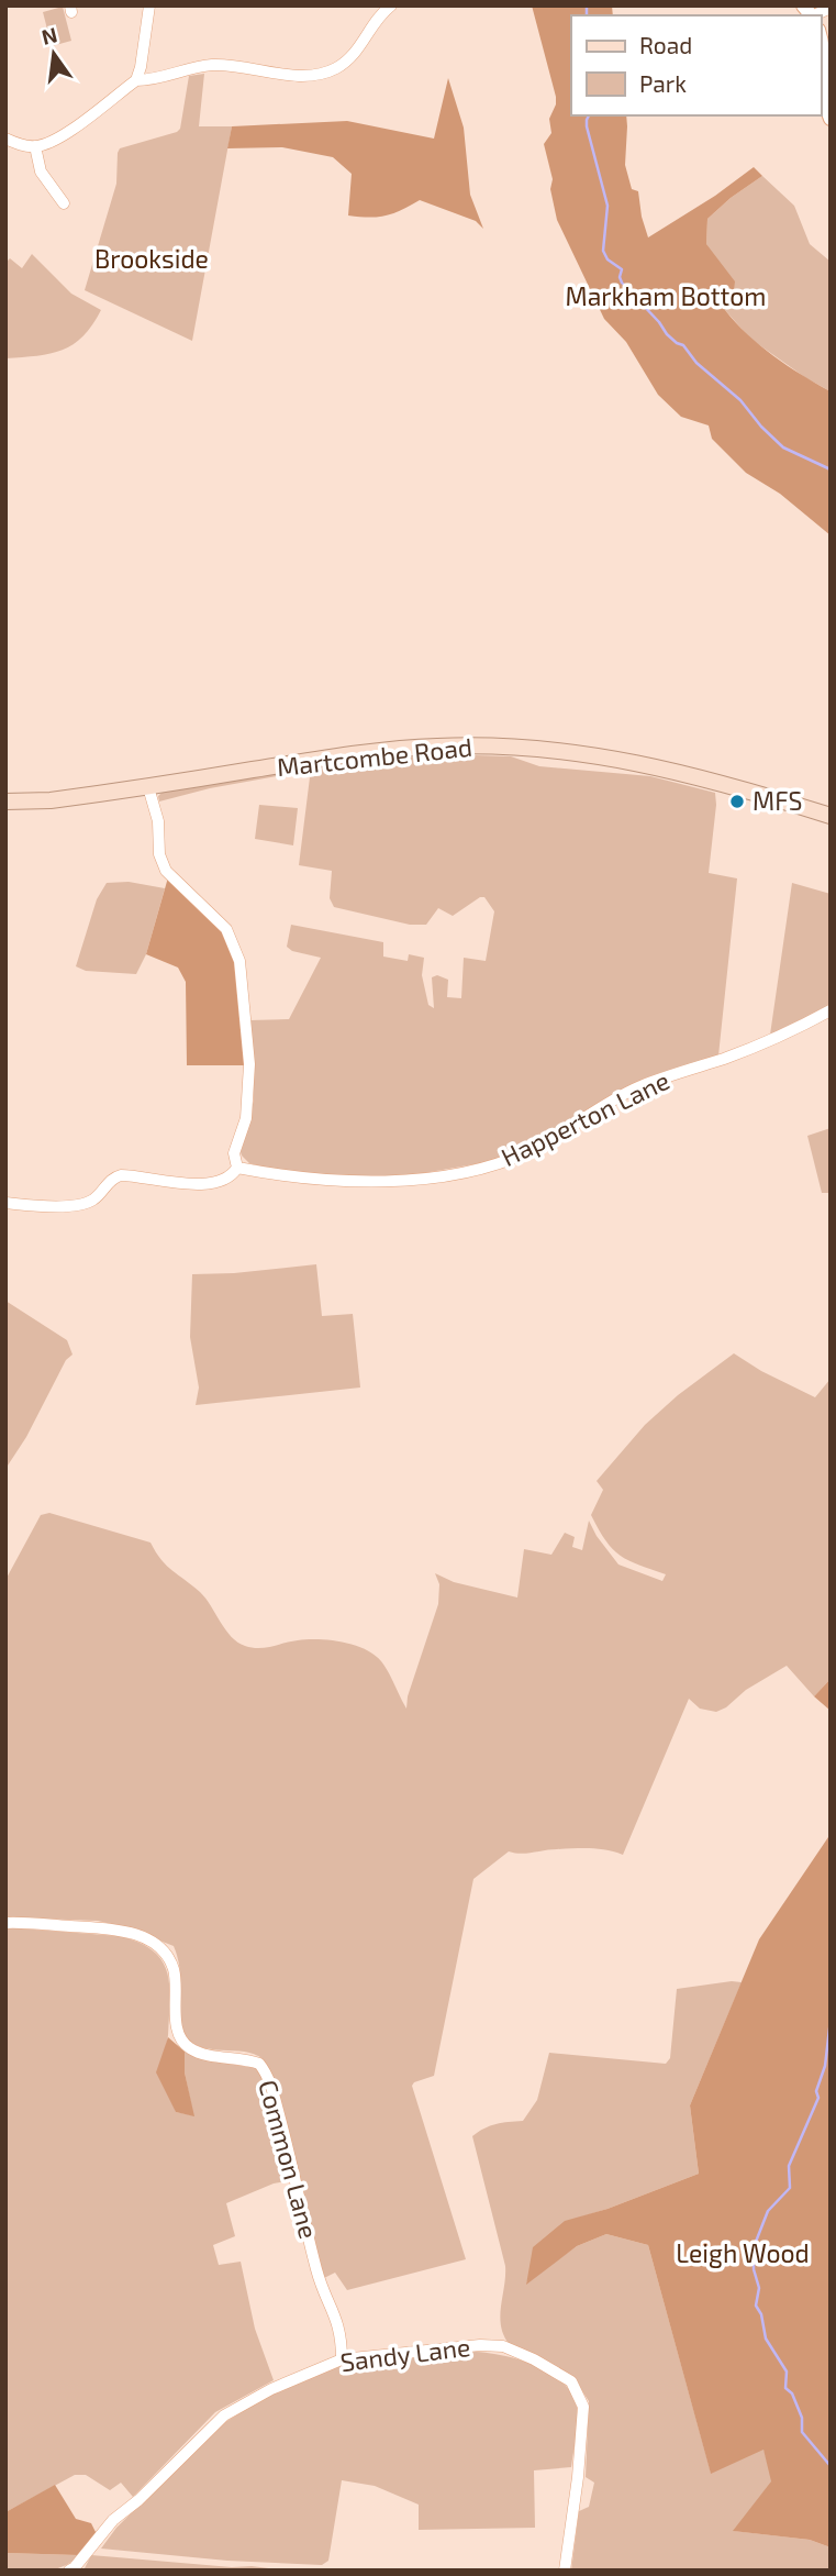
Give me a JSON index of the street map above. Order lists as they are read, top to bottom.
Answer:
{
  "streets": {
    "main road": ["Martcombe Road"],
    "street": ["Happerton Lane", "Common Lane", "Sandy Lane"]
  },
  "crossings": [
    ["Common Lane", "Sandy Lane"]
  ],
  "parks": ["Brookside", "Markham Bottom", "Leigh Wood"],
  "places": ["MFS"],
  "legend": ["Road", "Park"],
  "north": "top"
}
